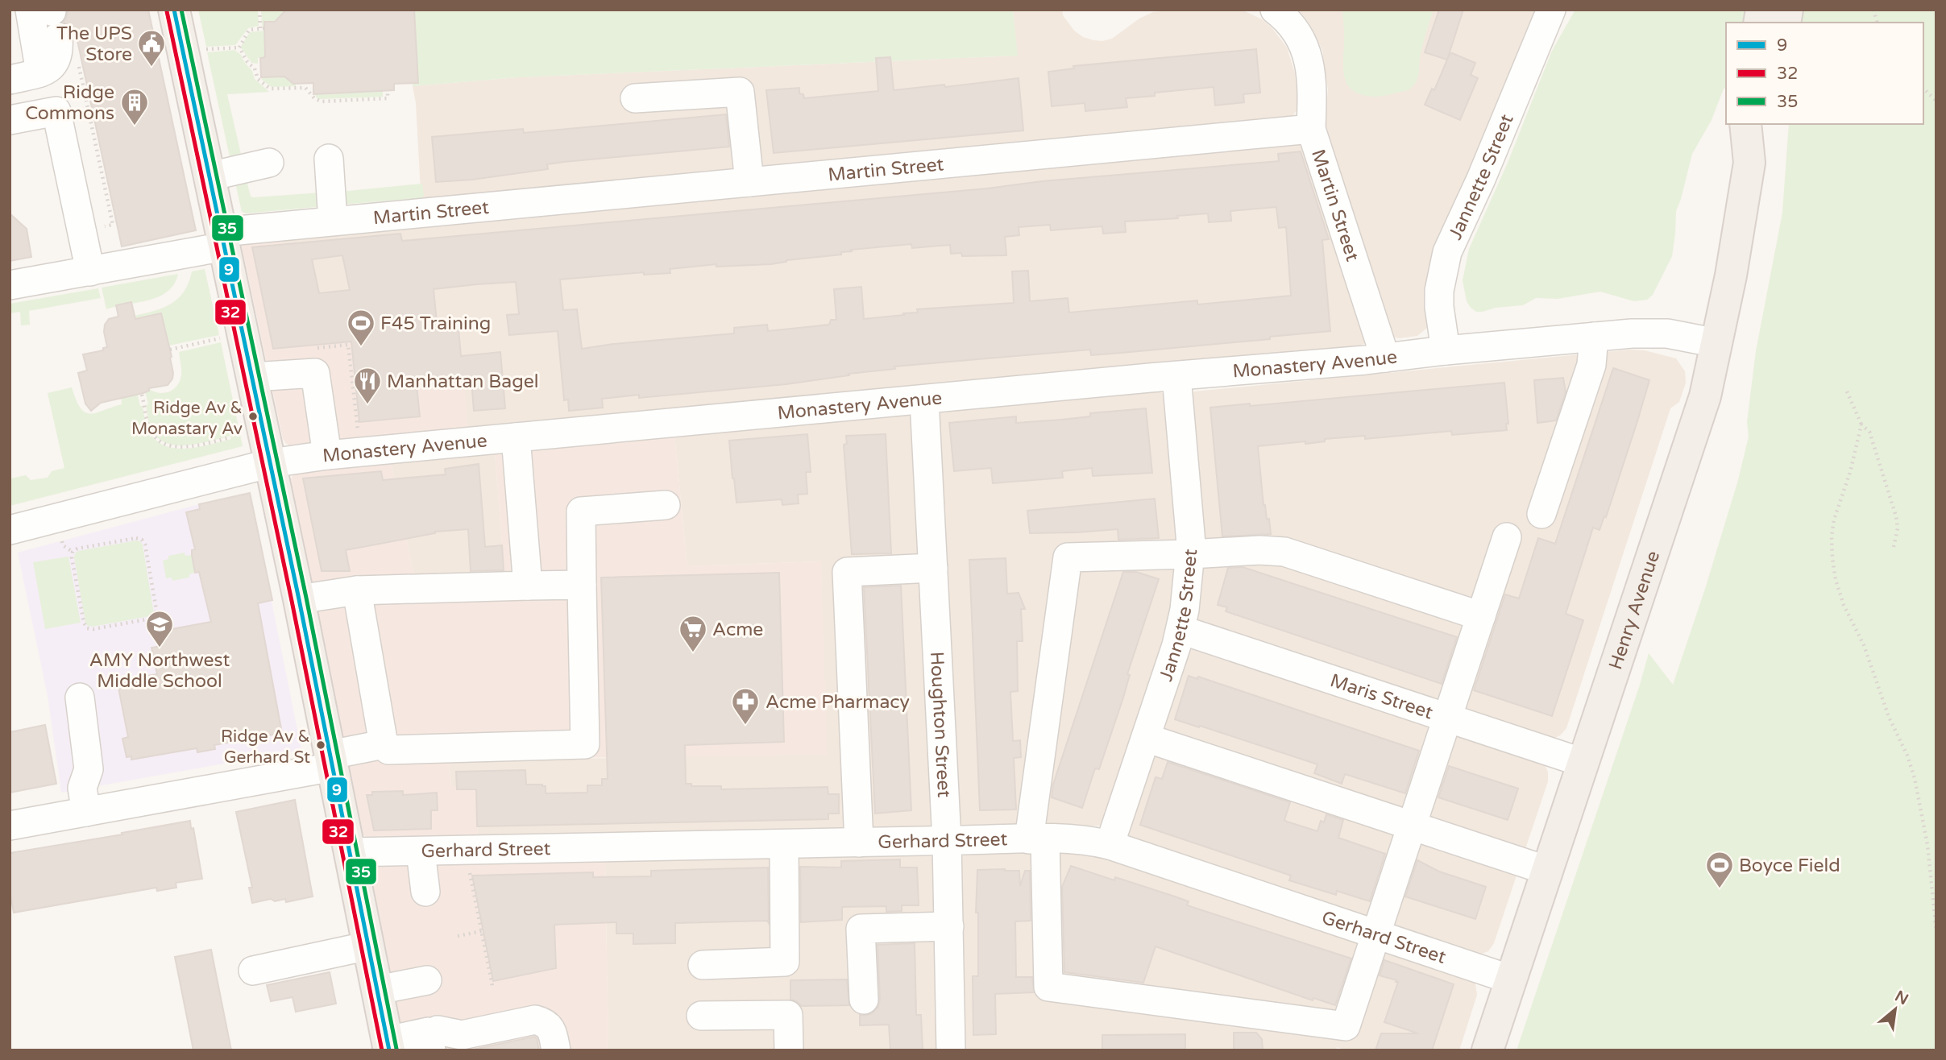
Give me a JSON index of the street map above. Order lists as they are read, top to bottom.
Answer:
{
  "streets": {
    "main road": ["Henry Avenue"],
    "street": [
      "Martin Street",
      "Jannette Street",
      "Monastery Avenue",
      "Maris Street",
      "Houghton Street",
      "Gerhard Street"
    ]
  },
  "crossings": [
    ["Martin Street", "Monastery Avenue"],
    ["Jannette Street", "Monastery Avenue"],
    ["Jannette Street", "Maris Street"],
    ["Jannette Street", "Gerhard Street"],
    ["Monastery Avenue", "Henry Avenue"],
    ["Monastery Avenue", "Houghton Street"],
    ["Henry Avenue", "Maris Street"],
    ["Henry Avenue", "Gerhard Street"],
    ["Houghton Street", "Gerhard Street"]
  ],
  "places": {
    "public building": ["The UPS Store"],
    "building": ["Ridge Commons"],
    "sports": ["F45 Training", "Boyce Field"],
    "restaurant": ["Manhattan Bagel"],
    "other": ["Ridge Av & Monastary Av", "Ridge Av & Gerhard St"],
    "school or university": ["AMY Northwest Middle School"],
    "supermarket": ["Acme"],
    "pharmacy": ["Acme Pharmacy"]
  },
  "lines": ["transit line 9", "transit line 35", "transit line 32"],
  "legend": ["9", "32", "35"],
  "north": "top right"
}
